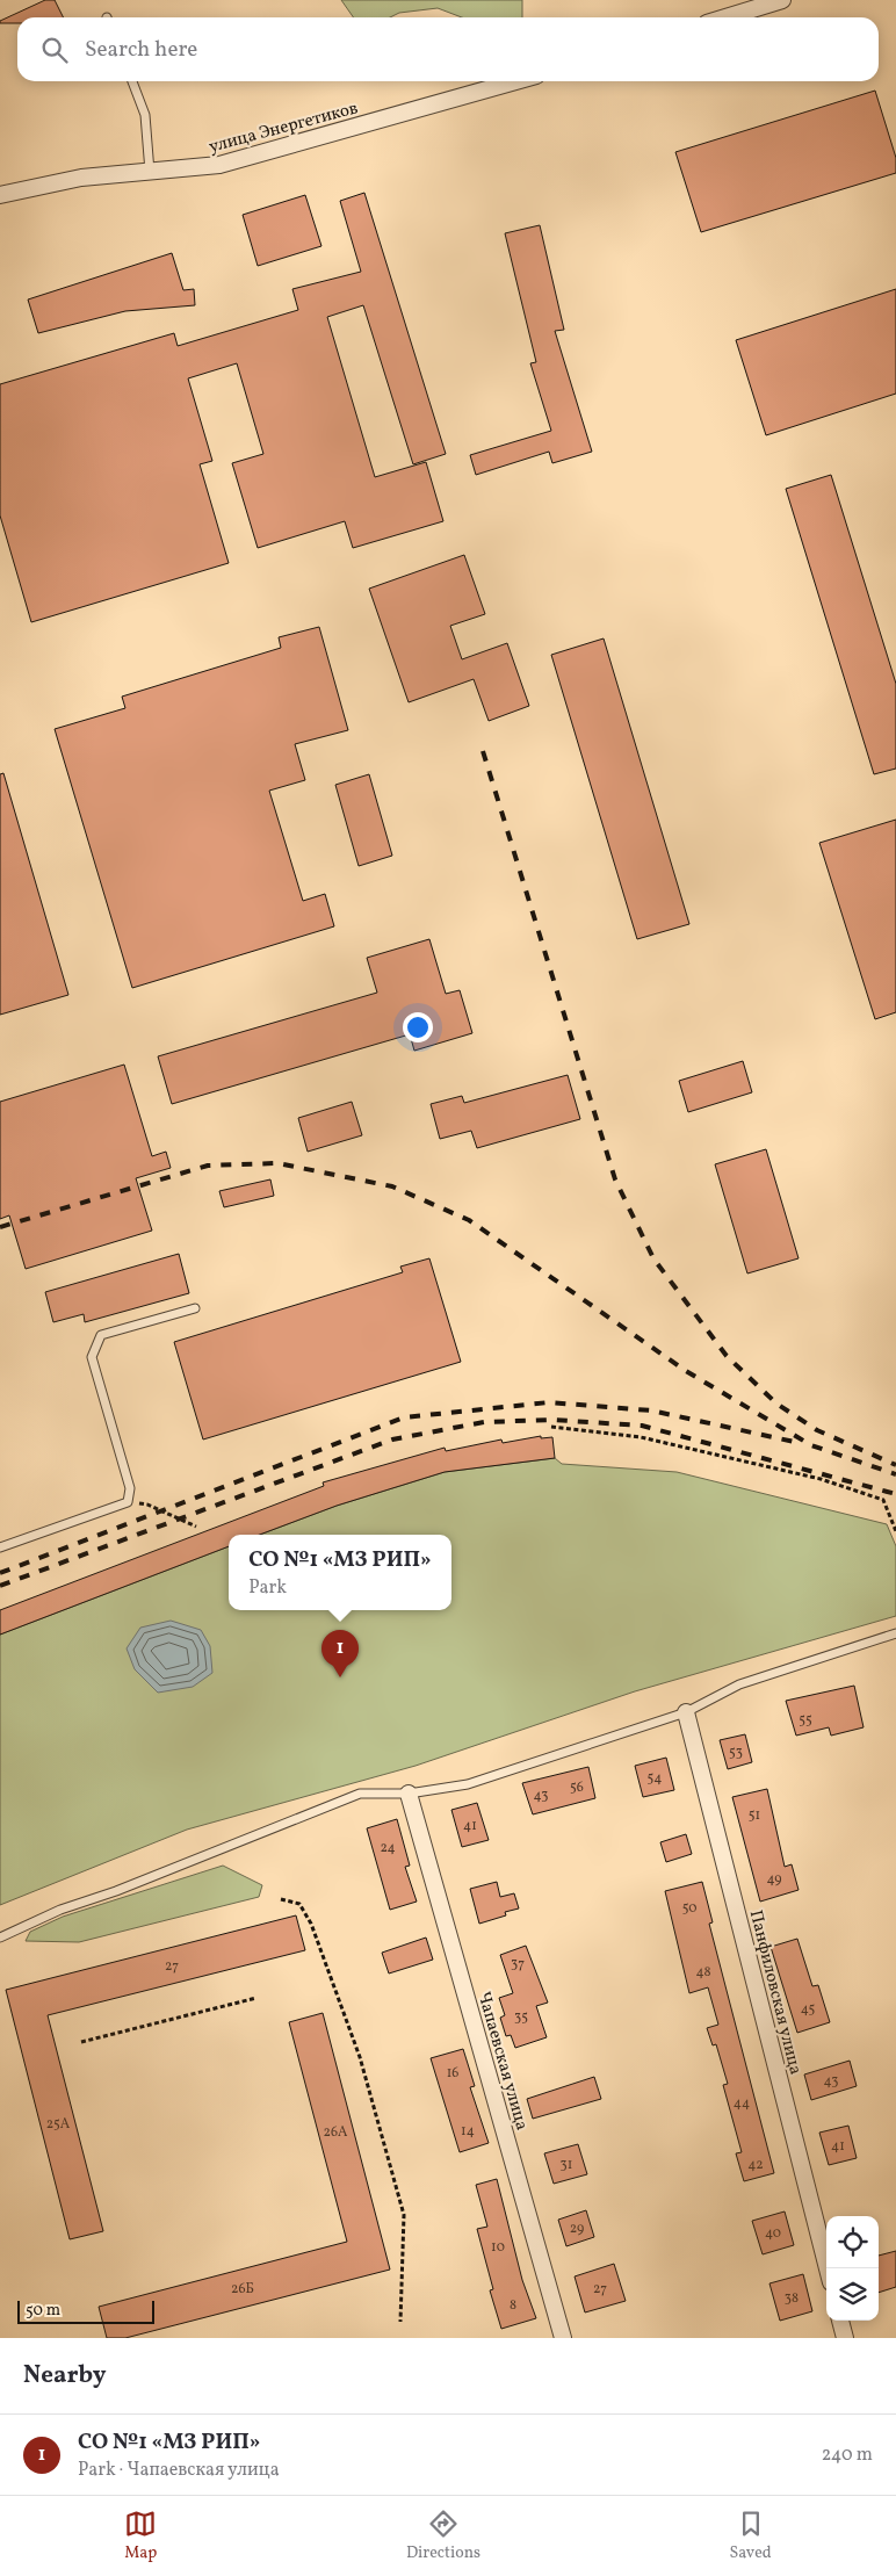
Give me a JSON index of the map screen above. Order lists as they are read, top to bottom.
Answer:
{
  "streets": {
    "street": ["улица Энергетиков", "Панфиловская улица", "Чапаевская улица"]
  },
  "house_numbers": [
    "55",
    "53",
    "54",
    "56",
    "43",
    "51",
    "41",
    "24",
    "49",
    "50",
    "37",
    "27",
    "48",
    "45",
    "35",
    "16",
    "43",
    "44",
    "25А",
    "14",
    "26А",
    "41",
    "31",
    "42",
    "29",
    "40",
    "10",
    "26Б",
    "27",
    "38",
    "8"
  ],
  "scale_bar": "50 m",
  "page": {
    "search": "Search here",
    "popup": ["СО №1 «МЗ РИП»", "Park"],
    "pins": "1",
    "scale": "50 m",
    "heading": "Nearby",
    "list": [
      {
        "mark": "1",
        "name": "СО №1 «МЗ РИП»",
        "note": "Park · Чапаевская улица",
        "value": "240 m"
      }
    ],
    "nav": ["Map", "Directions", "Saved"]
  }
}
